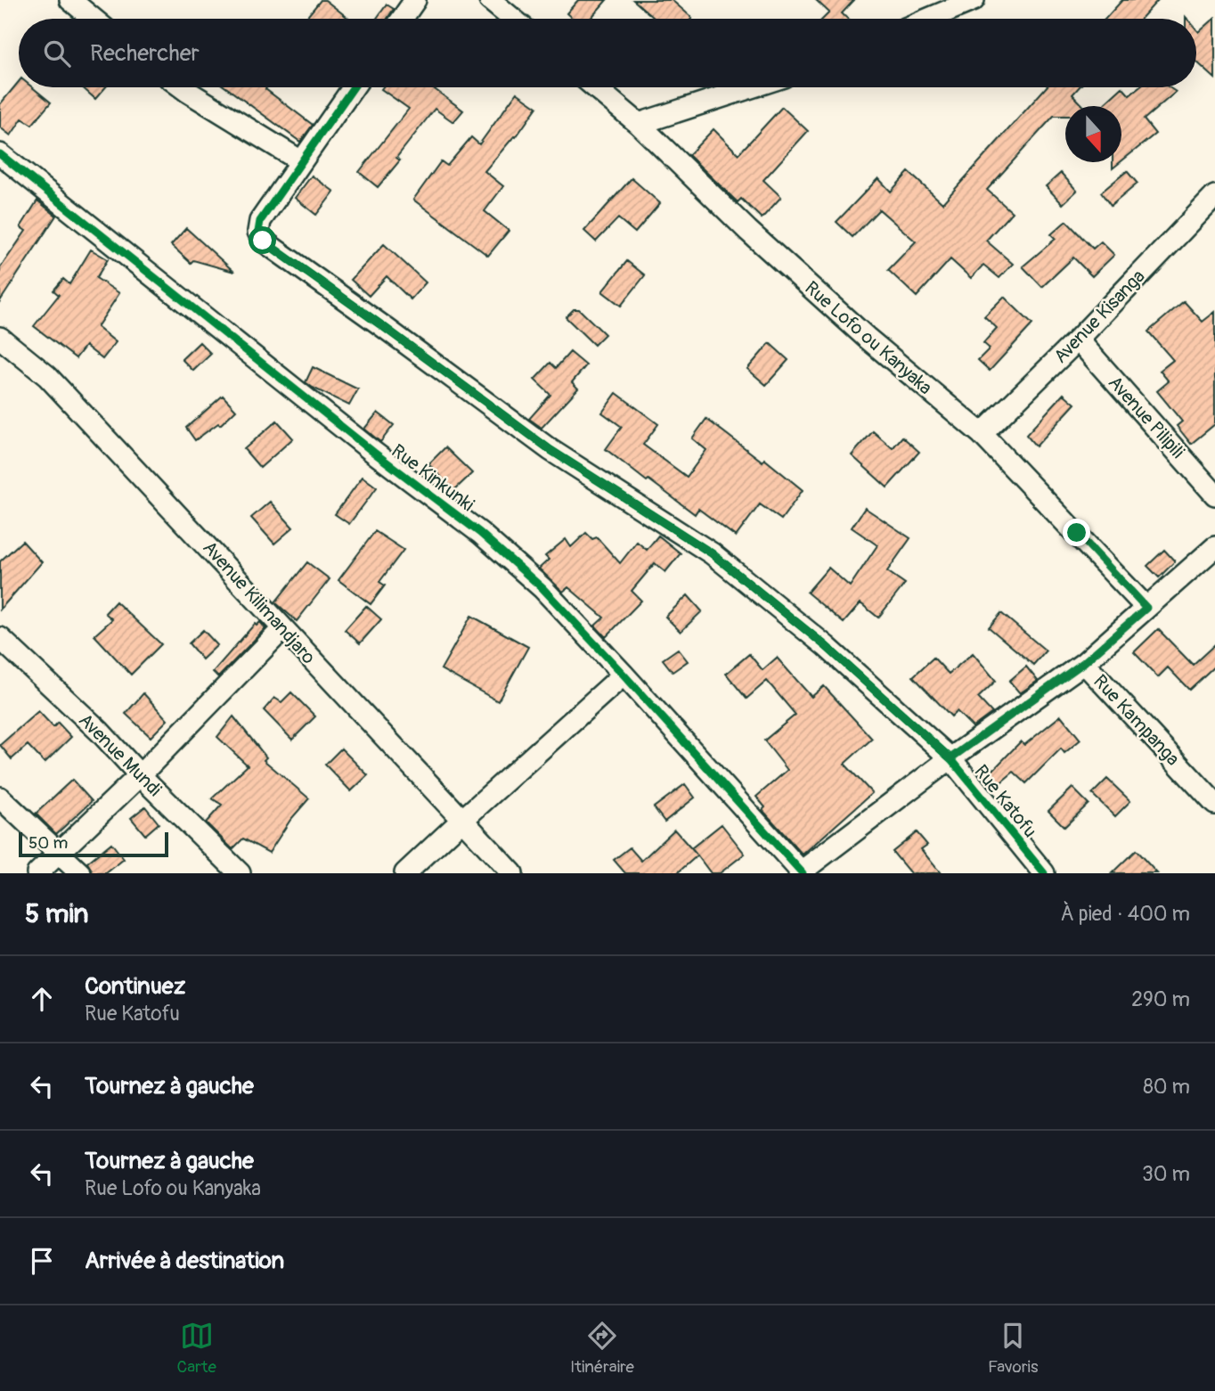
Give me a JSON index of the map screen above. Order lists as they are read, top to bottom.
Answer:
{
  "streets": {
    "street": [
      "Avenue Kisanga",
      "Rue Lofo ou Kanyaka",
      "Avenue Pilipili",
      "Rue Kinkunki",
      "Avenue Kilimandjaro",
      "Rue Kampanga",
      "Avenue Mundi",
      "Rue Katofu"
    ]
  },
  "crossings": [
    ["Avenue Kisanga", "Rue Lofo ou Kanyaka"],
    ["Avenue Kisanga", "Avenue Pilipili"]
  ],
  "scale_bar": "50 m",
  "north": "bottom",
  "page": {
    "search": "Rechercher",
    "scale": "50 m",
    "heading": ["5 min", "À pied · 400 m"],
    "list": [
      ["Continuez", "Rue Katofu", "290 m"],
      ["Tournez à gauche", "80 m"],
      ["Tournez à gauche", "Rue Lofo ou Kanyaka", "30 m"],
      "Arrivée à destination"
    ],
    "nav": ["Carte", "Itinéraire", "Favoris"]
  }
}
